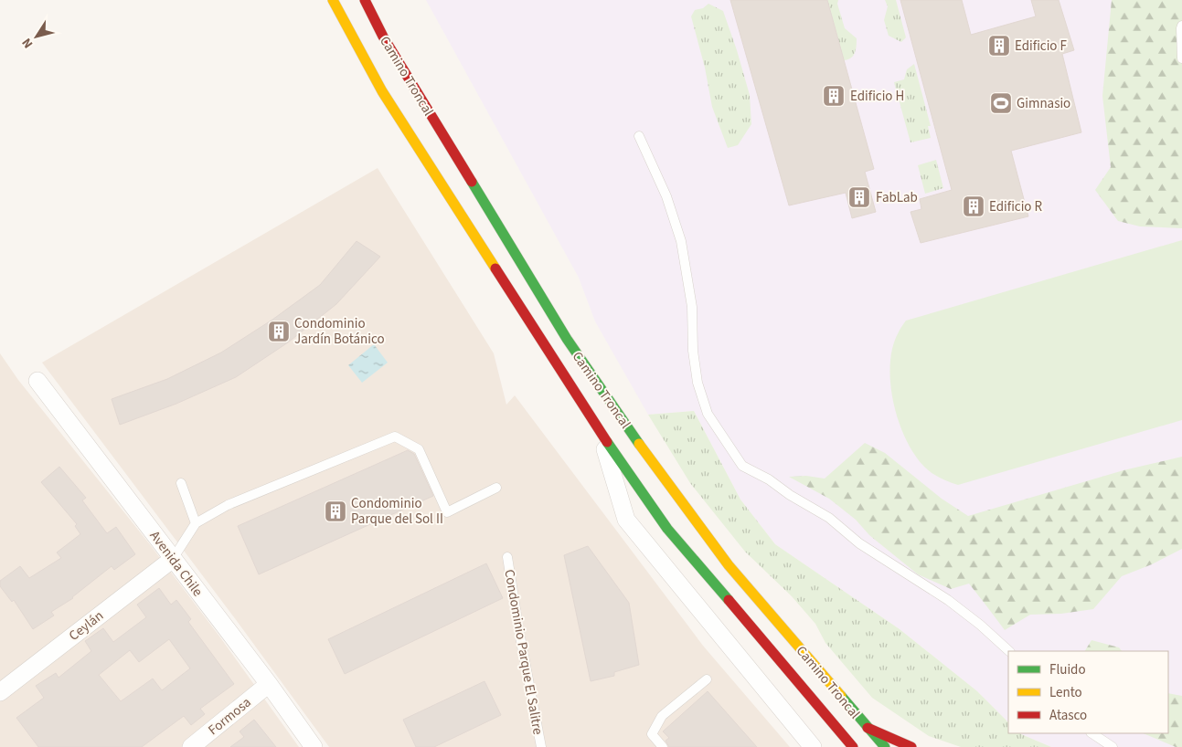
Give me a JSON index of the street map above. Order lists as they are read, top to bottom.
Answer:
{
  "streets": {
    "main road": ["Camino Troncal"],
    "street": ["Avenida Chile", "Ceylán", "Formosa"],
    "lane": ["Condominio Parque El Salitre"]
  },
  "crossings": [
    ["Avenida Chile", "Ceylán"],
    ["Avenida Chile", "Formosa"]
  ],
  "places": {
    "building": [
      "Edificio F",
      "Edificio H",
      "FabLab",
      "Edificio R",
      "Condominio Jardín Botánico",
      "Condominio Parque del Sol II"
    ],
    "sports": ["Gimnasio"]
  },
  "legend": ["Fluido", "Lento", "Atasco"],
  "north": "bottom left"
}
